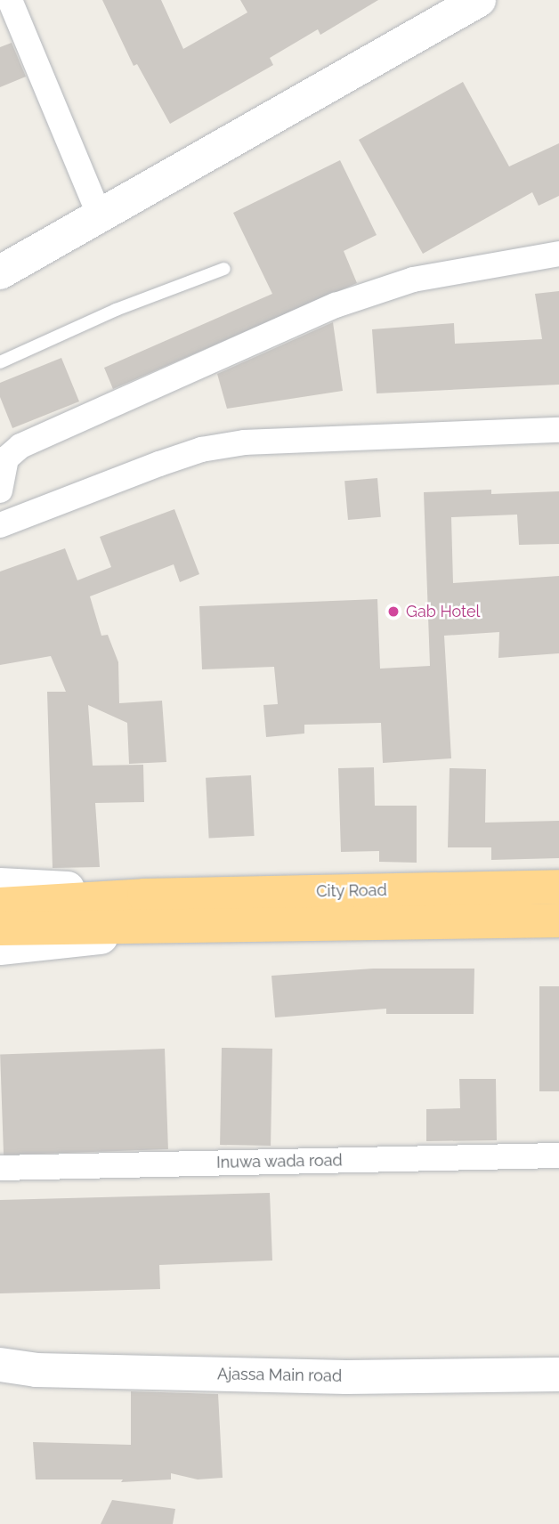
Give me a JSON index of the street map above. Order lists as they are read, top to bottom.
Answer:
{
  "streets": {
    "highway": ["City Road"],
    "main road": ["Ajassa Main road"],
    "street": ["Inuwa wada road"]
  },
  "places": ["Gab Hotel"]
}
